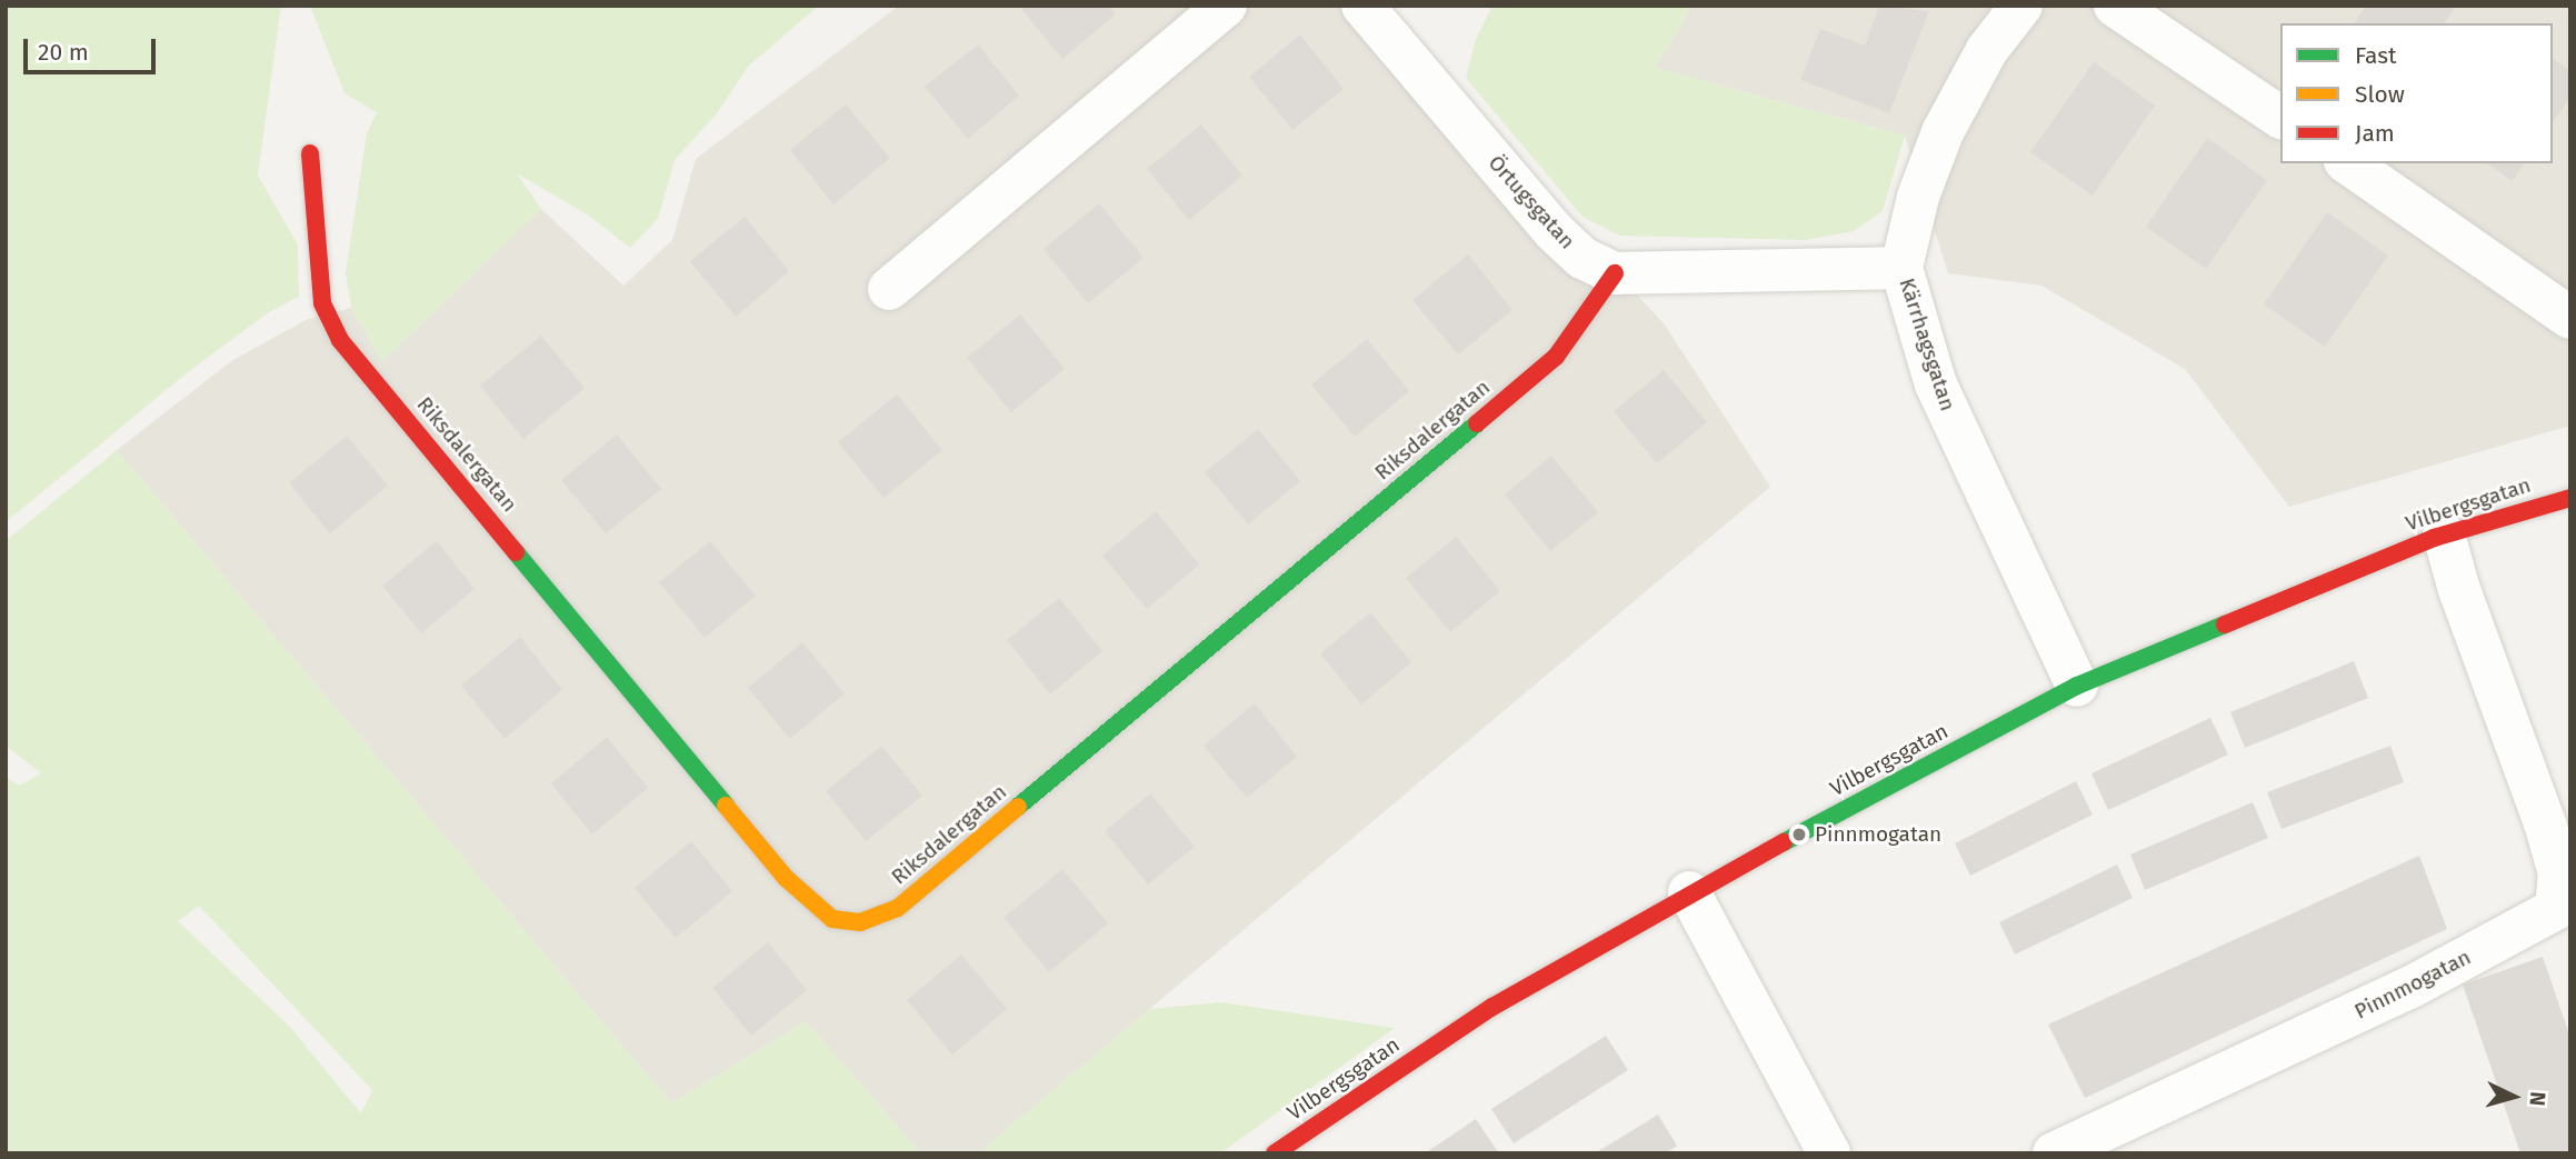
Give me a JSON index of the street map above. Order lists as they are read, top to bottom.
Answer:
{
  "streets": {
    "street": [
      "Örtugsgatan",
      "Kärrhagsgatan",
      "Riksdalergatan",
      "Vilbergsgatan",
      "Pinnmogatan"
    ]
  },
  "crossings": [
    ["Örtugsgatan", "Kärrhagsgatan"],
    ["Örtugsgatan", "Riksdalergatan"],
    ["Kärrhagsgatan", "Vilbergsgatan"],
    ["Vilbergsgatan", "Pinnmogatan"]
  ],
  "places": ["Pinnmogatan"],
  "legend": ["Fast", "Slow", "Jam"],
  "scale_bar": "20 m",
  "north": "right"
}
